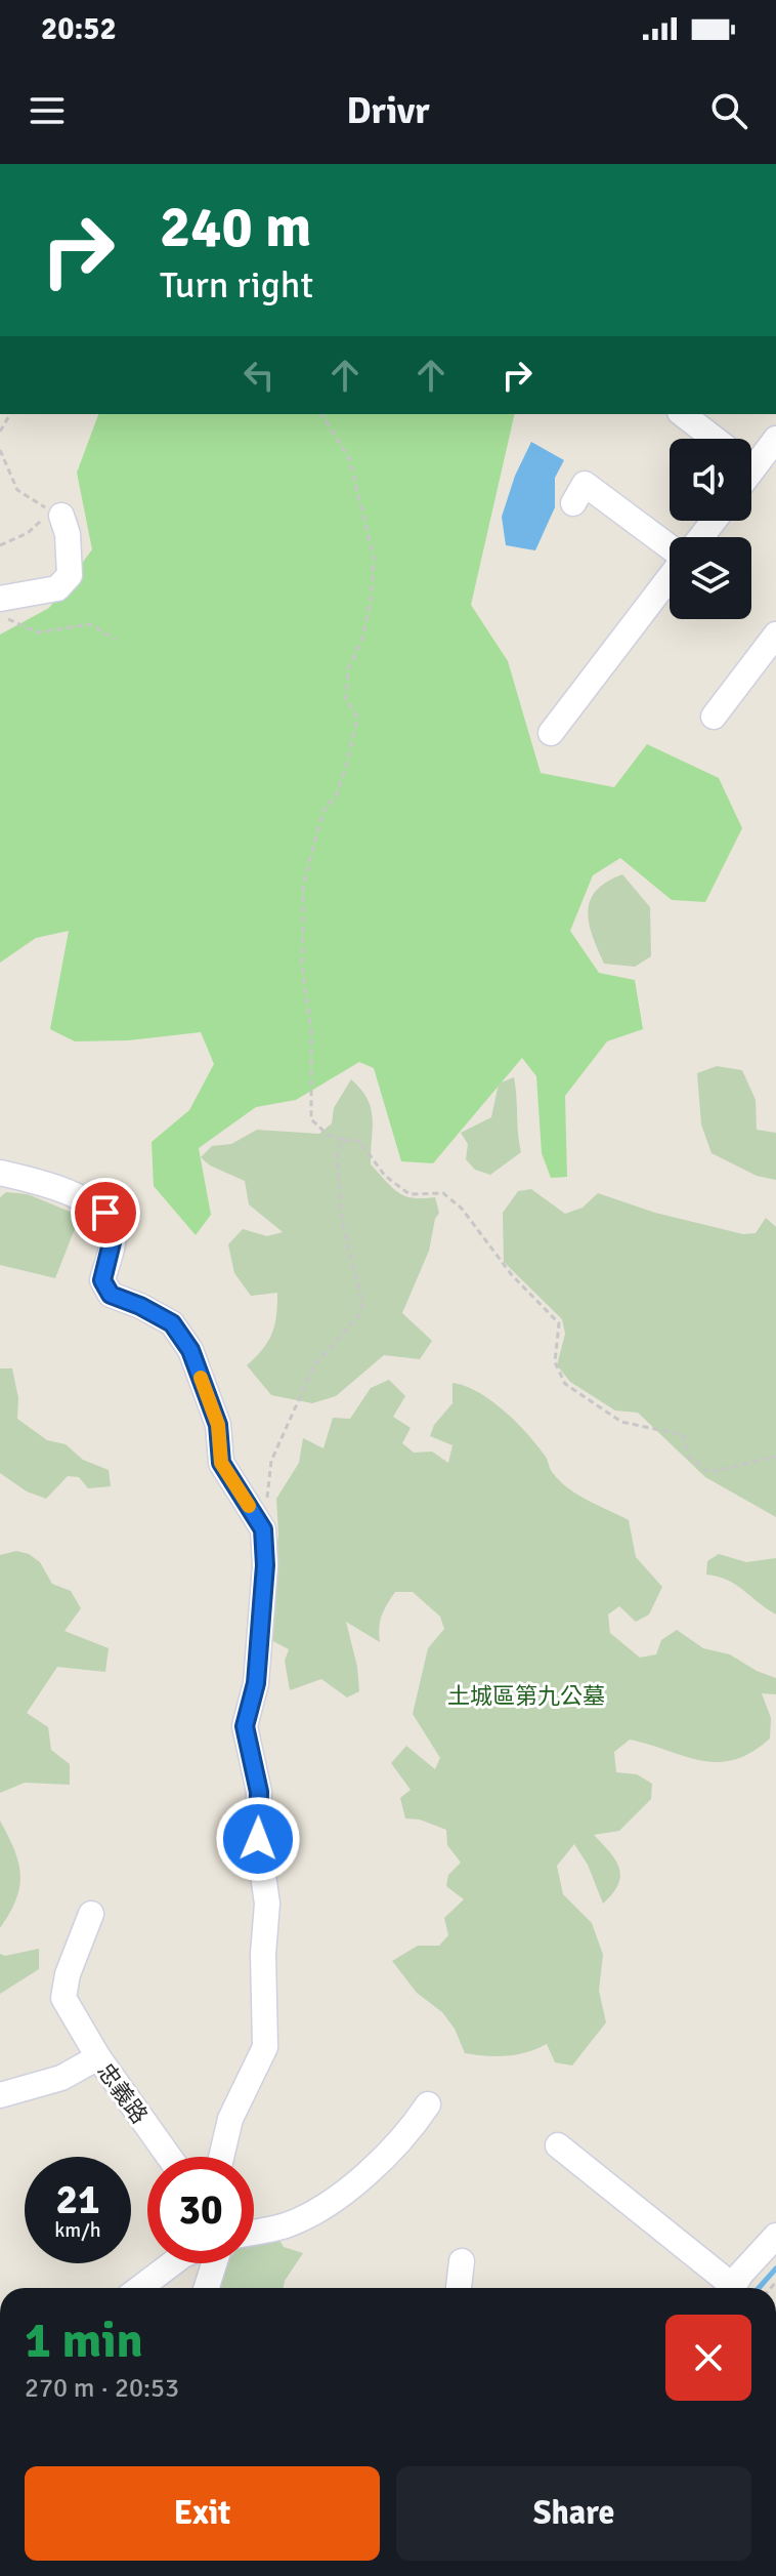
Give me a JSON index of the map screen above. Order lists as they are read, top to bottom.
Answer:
{
  "streets": {
    "street": ["忠義路"]
  },
  "parks": ["土城區第九公墓"],
  "page": {
    "status": "20:52",
    "header": "Drivr",
    "turn": ["240 m", "Turn right"],
    "speed": "21 km/h",
    "limit": "30",
    "heading": ["1 min", "270 m · 20:53"],
    "buttons": ["Exit", "Share"]
  }
}
